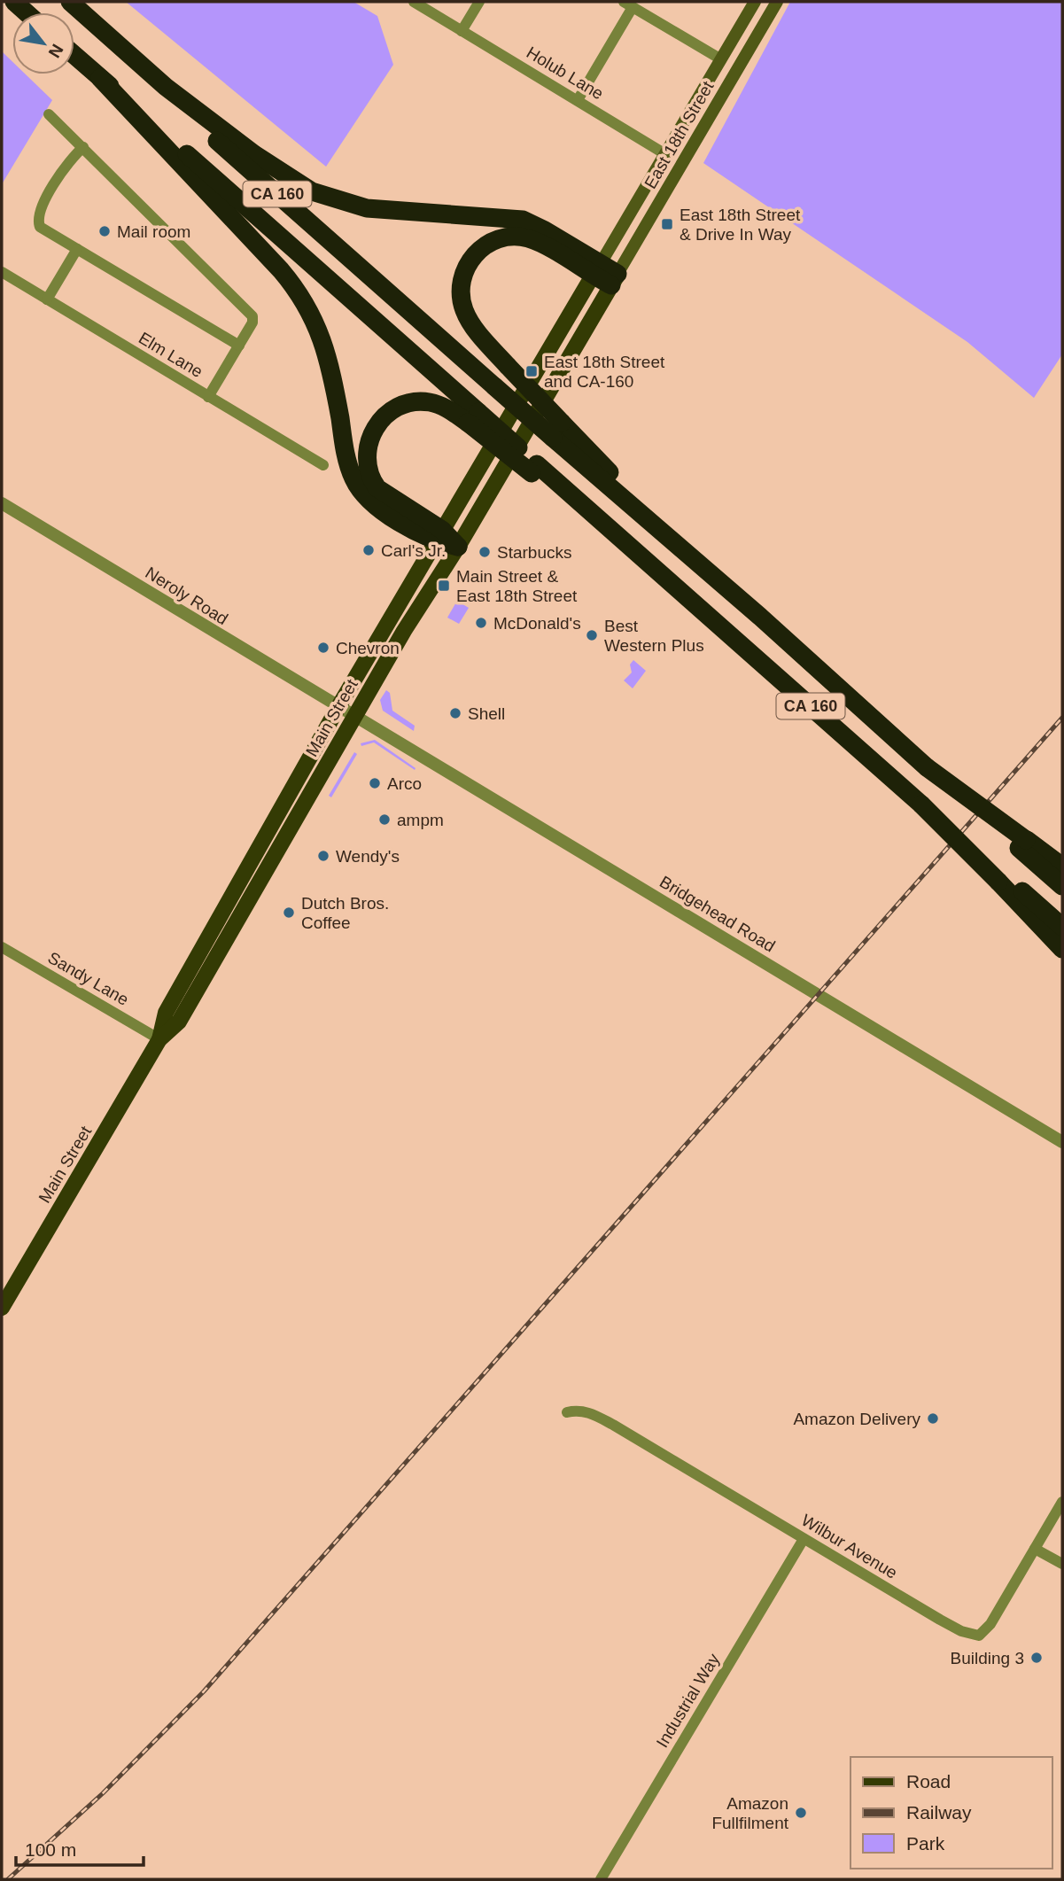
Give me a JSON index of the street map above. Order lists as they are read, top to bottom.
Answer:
{
  "streets": {
    "highway": ["CA 160"],
    "main road": ["East 18th Street", "Main Street"],
    "street": [
      "Holub Lane",
      "Elm Lane",
      "Neroly Road",
      "Bridgehead Road",
      "Sandy Lane",
      "Wilbur Avenue",
      "Industrial Way"
    ]
  },
  "crossings": [
    ["Holub Lane", "East 18th Street"],
    ["East 18th Street", "Main Street"],
    ["Neroly Road", "Main Street"],
    ["Neroly Road", "Bridgehead Road"],
    ["Main Street", "Bridgehead Road"],
    ["Main Street", "Sandy Lane"],
    ["Wilbur Avenue", "Industrial Way"]
  ],
  "places": {
    "transit": ["East 18th Street & Drive In Way", "East 18th Street and CA-160", "Main Street & East 18th Street"],
    "other": [
      "Mail room",
      "Carl's Jr.",
      "Starbucks",
      "McDonald's",
      "Best Western Plus",
      "Chevron",
      "Shell",
      "Arco",
      "ampm",
      "Wendy's",
      "Dutch Bros. Coffee",
      "Amazon Delivery",
      "Building 3",
      "Amazon Fullfilment"
    ]
  },
  "legend": ["Road", "Railway", "Park"],
  "scale_bar": "100 m",
  "north": "bottom right"
}
